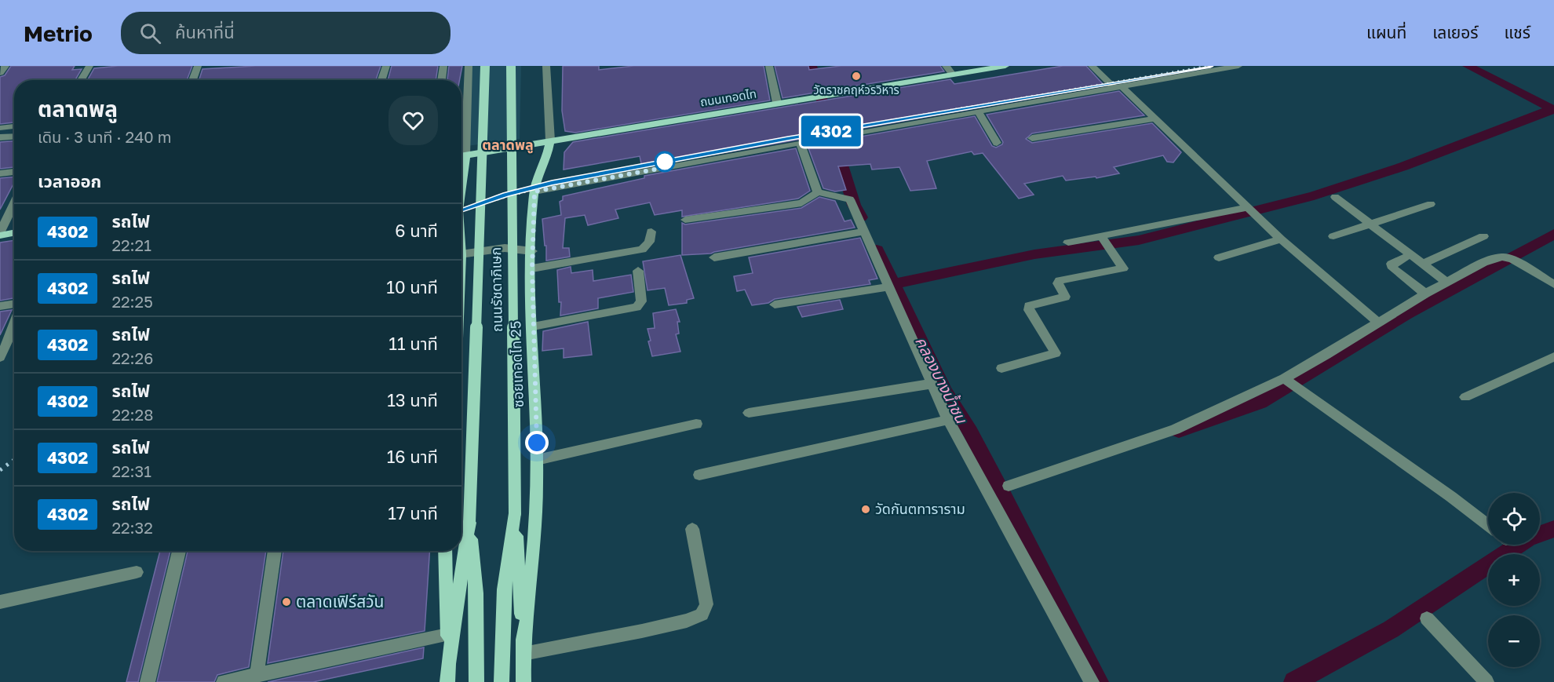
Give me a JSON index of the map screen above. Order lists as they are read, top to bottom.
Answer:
{
  "streets": {
    "main road": ["ถนนเทอดไท", "ถนนรัชดาภิเษก", "ซอยเทอดไท 25"]
  },
  "crossings": [
    ["ถนนเทอดไท", "ซอยเทอดไท 25"],
    ["ถนนรัชดาภิเษก", "ซอยเทอดไท 25"]
  ],
  "districts": ["ตลาดพลู"],
  "water": ["คลองบางน้ำชน"],
  "places": ["วัดราชคฤห์วรวิหาร", "วัดกันตทาราราม", "ตลาดเฟิร์สวัน"],
  "page": {
    "header": "Metrio",
    "search": "ค้นหาที่นี่",
    "nav": ["แผนที่", "เลเยอร์", "แชร์"],
    "on_map": "4302",
    "heading": [
      ["ตลาดพลู", "เดิน · 3 นาที · 240 m"],
      "เวลาออก"
    ],
    "list": [
      {
        "mark": "4302",
        "name": "รถไฟ",
        "note": "22:21",
        "value": "6 นาที"
      },
      {
        "mark": "4302",
        "name": "รถไฟ",
        "note": "22:25",
        "value": "10 นาที"
      },
      {
        "mark": "4302",
        "name": "รถไฟ",
        "note": "22:26",
        "value": "11 นาที"
      },
      {
        "mark": "4302",
        "name": "รถไฟ",
        "note": "22:28",
        "value": "13 นาที"
      },
      {
        "mark": "4302",
        "name": "รถไฟ",
        "note": "22:31",
        "value": "16 นาที"
      },
      {
        "mark": "4302",
        "name": "รถไฟ",
        "note": "22:32",
        "value": "17 นาที"
      }
    ],
    "map_buttons": ["+", "−"]
  }
}
